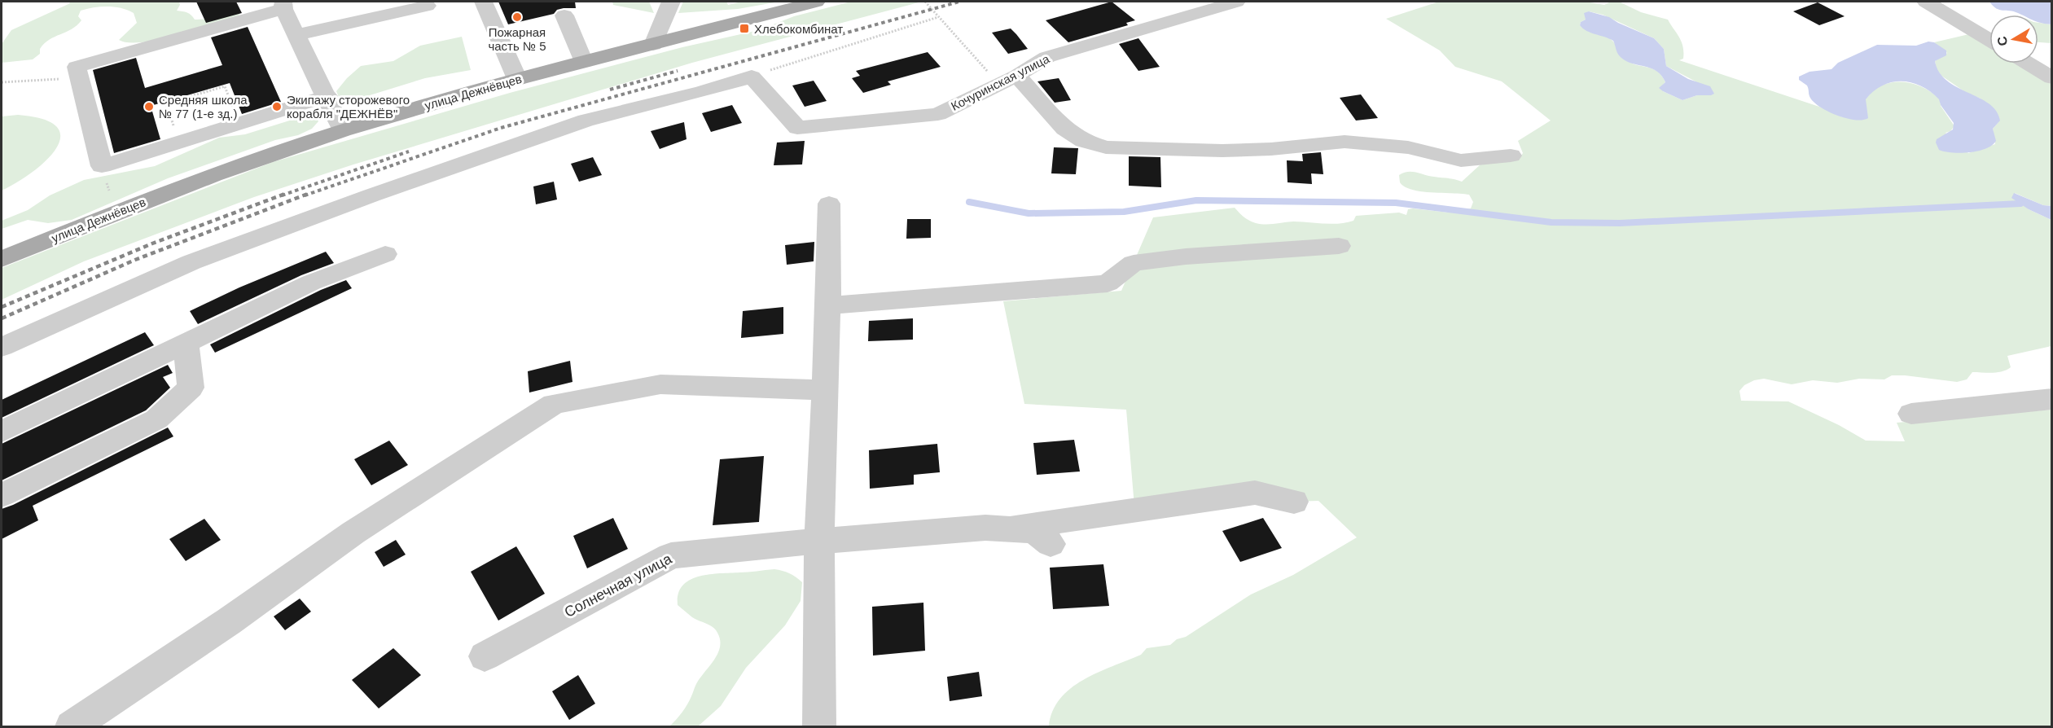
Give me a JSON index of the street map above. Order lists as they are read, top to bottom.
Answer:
{
  "streets": {
    "main road": ["улица Дежнёвцев"],
    "street": ["Кочуринская улица", "Солнечная улица"]
  },
  "places": {
    "other": ["Пожарная часть № 5", "Средняя школа № 77 (1-е зд.)", "Экипажу сторожевого корабля \"ДЕЖНЁВ\""],
    "transit": ["Хлебокомбинат"]
  },
  "north": "left"
}
